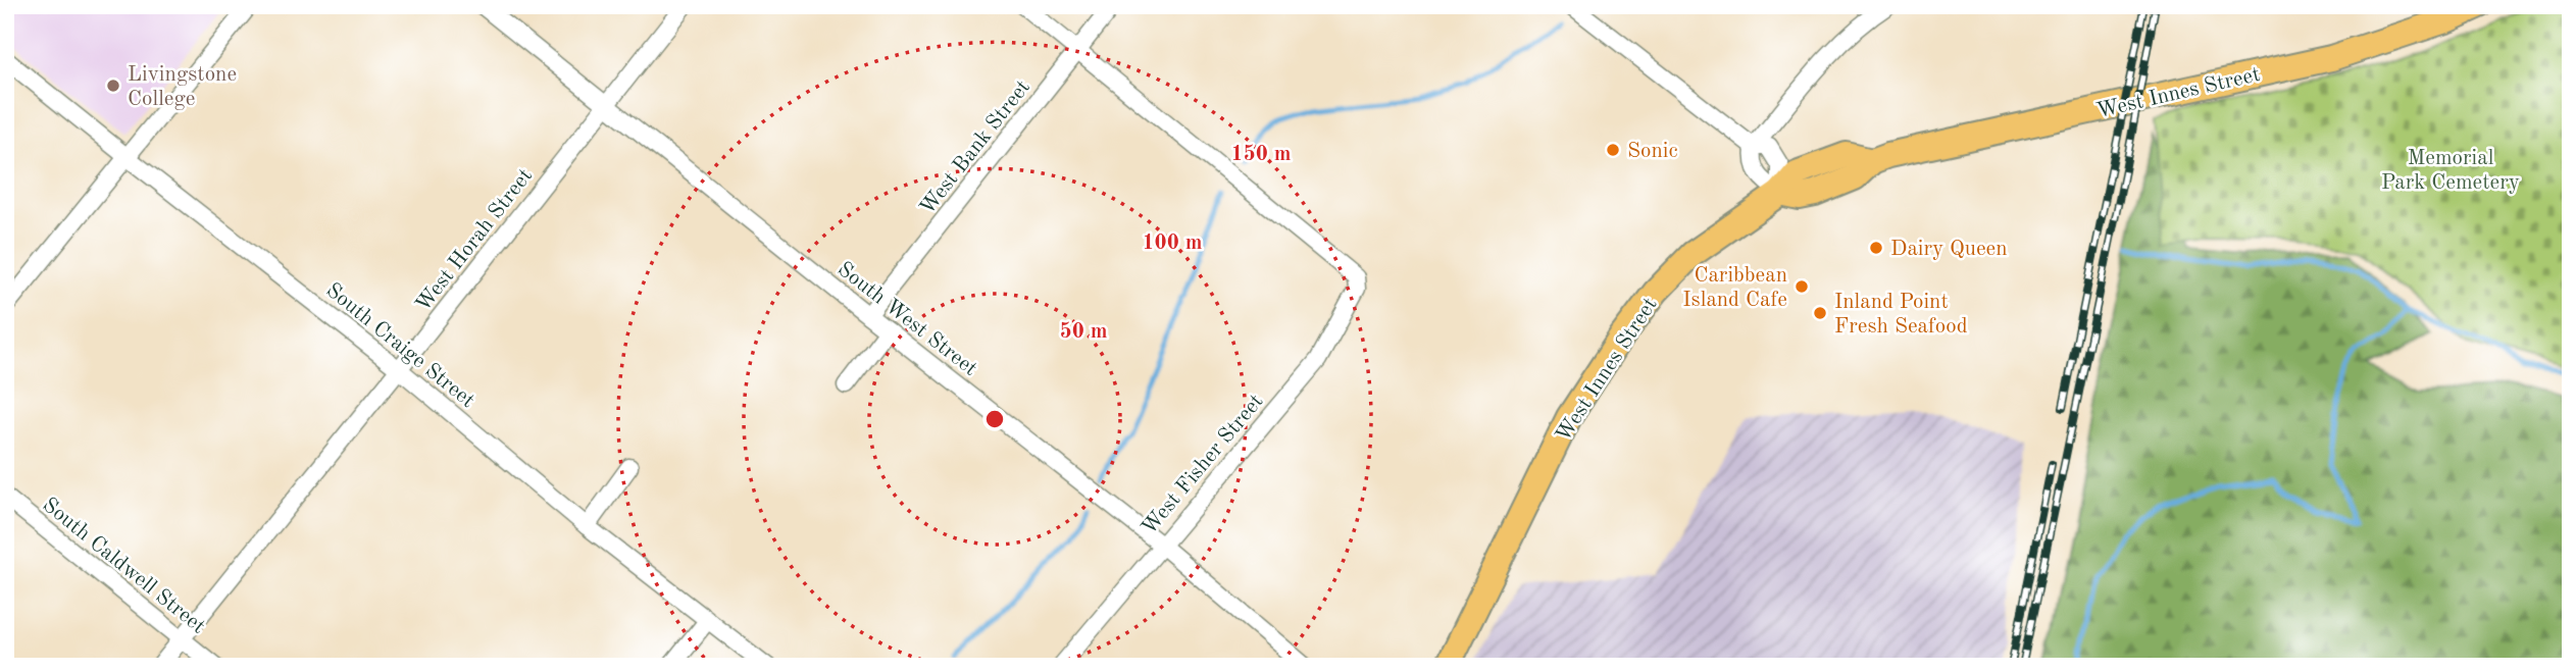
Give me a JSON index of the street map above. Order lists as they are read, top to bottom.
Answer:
{
  "streets": {
    "main road": ["West Innes Street"],
    "street": [
      "West Bank Street",
      "West Horah Street",
      "South West Street",
      "South Craige Street",
      "West Fisher Street",
      "South Caldwell Street"
    ]
  },
  "crossings": [
    ["West Bank Street", "South West Street"],
    ["West Bank Street", "West Fisher Street"],
    ["West Horah Street", "South West Street"],
    ["West Horah Street", "South Craige Street"],
    ["West Horah Street", "South Caldwell Street"],
    ["South West Street", "West Fisher Street"]
  ],
  "parks": ["Memorial Park Cemetery"],
  "places": [
    "Livingstone College",
    "Sonic",
    "Dairy Queen",
    "Caribbean Island Cafe",
    "Inland Point Fresh Seafood"
  ],
  "rings": ["150 m", "100 m", "50 m"]
}
